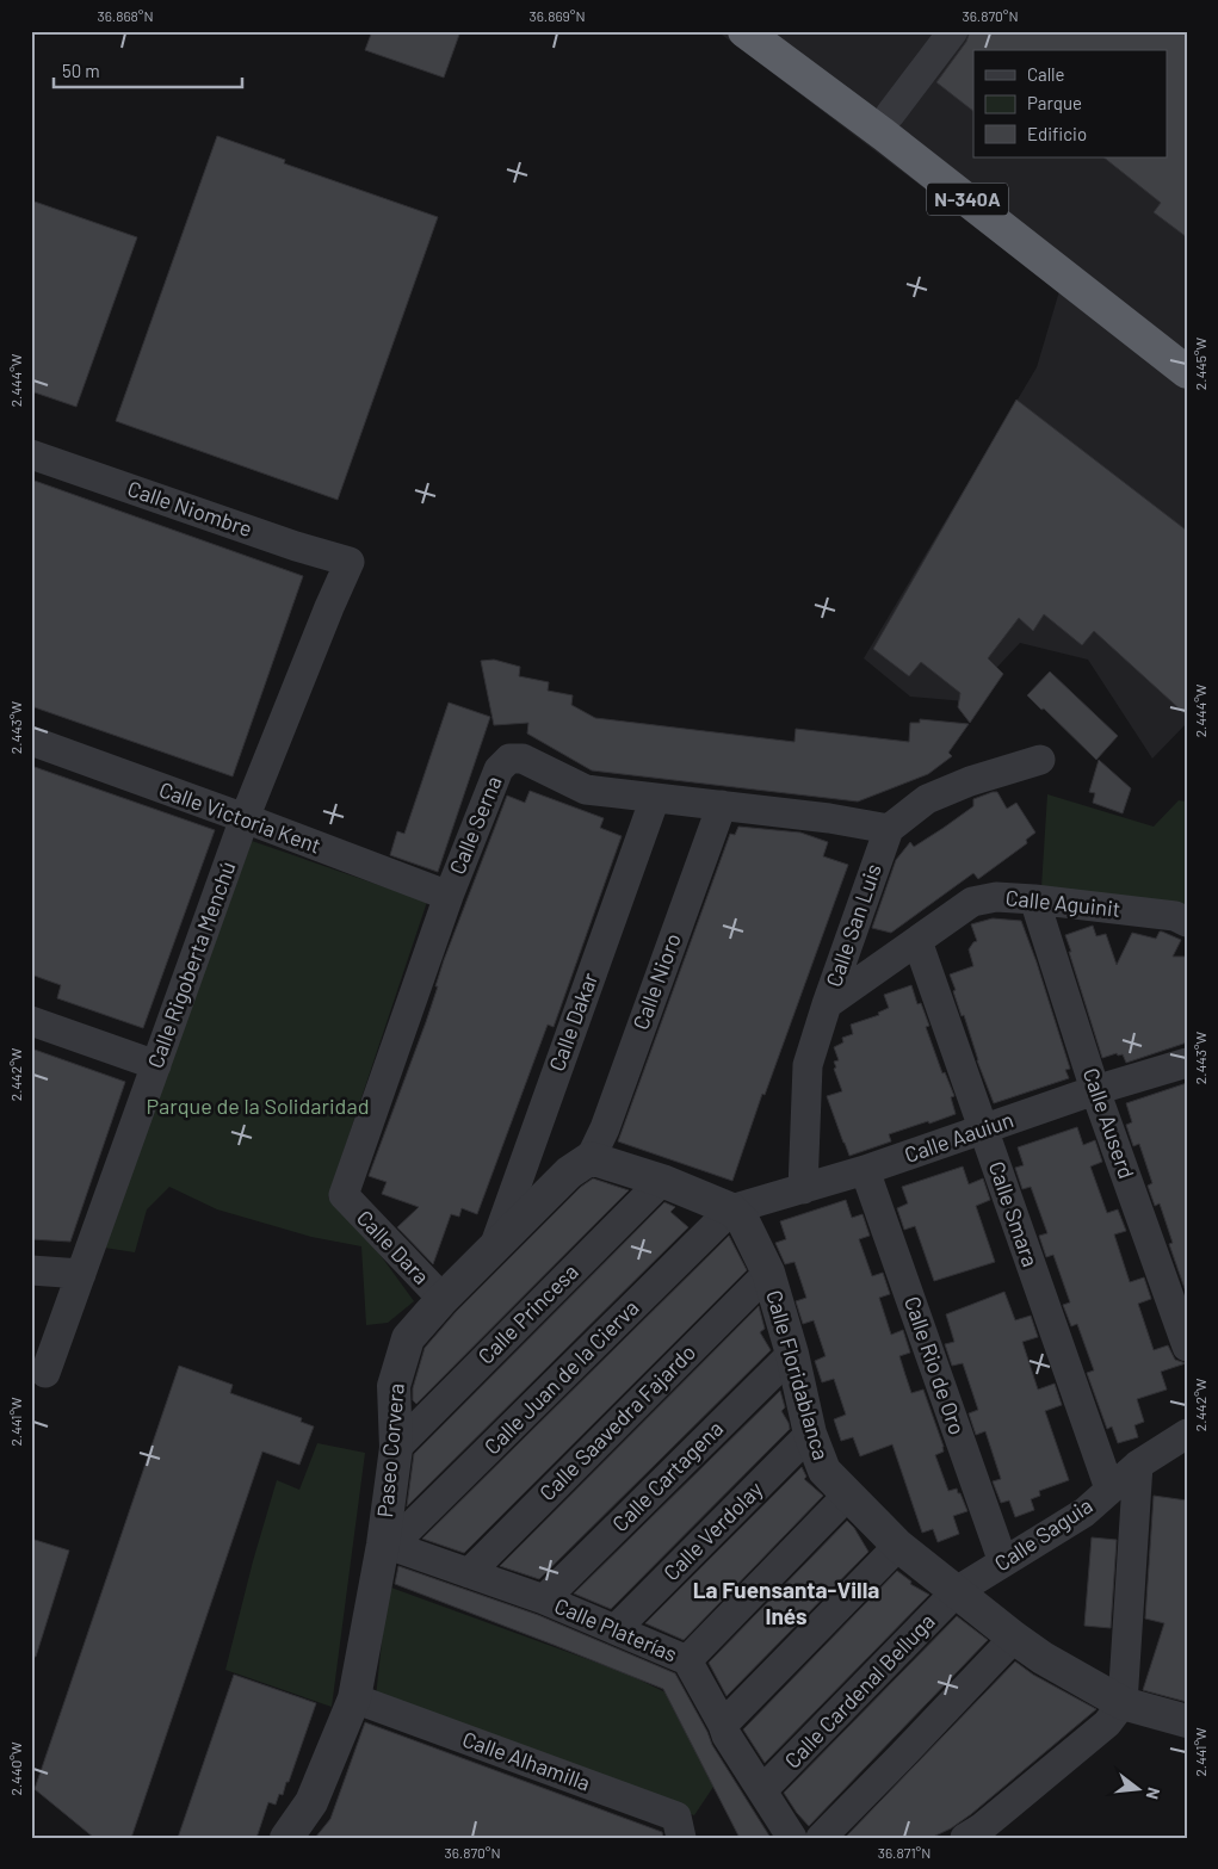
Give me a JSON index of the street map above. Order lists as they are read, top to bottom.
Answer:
{
  "streets": {
    "highway": ["N-340A"],
    "street": [
      "Calle Niombre",
      "Calle Victoria Kent",
      "Calle Serna",
      "Calle Aguinit",
      "Calle San Luis",
      "Calle Rigoberta Menchú",
      "Calle Nioro",
      "Calle Dakar",
      "Calle Auserd",
      "Calle Aauiun",
      "Calle Smara",
      "Calle Dara",
      "Calle Princesa",
      "Calle Rio de Oro",
      "Calle Floridablanca",
      "Calle Juan de la Cierva",
      "Calle Saavedra Fajardo",
      "Paseo Corvera",
      "Calle Cartagena",
      "Calle Verdolay",
      "Calle Saguia",
      "Calle Platerías",
      "Calle Cardenal Belluga",
      "Calle Alhamilla"
    ]
  },
  "crossings": [
    ["Calle Niombre", "Calle Rigoberta Menchú"],
    ["Calle Victoria Kent", "Calle Serna"],
    ["Calle Victoria Kent", "Calle Rigoberta Menchú"],
    ["Calle Serna", "Calle San Luis"],
    ["Calle Serna", "Calle Nioro"],
    ["Calle Serna", "Calle Dakar"],
    ["Calle Serna", "Calle Dara"],
    ["Calle Aguinit", "Calle San Luis"],
    ["Calle Aguinit", "Calle Auserd"],
    ["Calle Aguinit", "Calle Smara"],
    ["Calle San Luis", "Calle Aauiun"],
    ["Calle Nioro", "Paseo Corvera"],
    ["Calle Dakar", "Paseo Corvera"],
    ["Calle Auserd", "Calle Aauiun"],
    ["Calle Aauiun", "Calle Smara"],
    ["Calle Aauiun", "Calle Rio de Oro"],
    ["Calle Aauiun", "Calle Floridablanca"],
    ["Calle Aauiun", "Calle Juan de la Cierva"],
    ["Calle Smara", "Calle Saguia"],
    ["Calle Dara", "Paseo Corvera"],
    ["Calle Princesa", "Paseo Corvera"],
    ["Calle Rio de Oro", "Calle Saguia"],
    ["Calle Floridablanca", "Calle Juan de la Cierva"],
    ["Calle Floridablanca", "Calle Saavedra Fajardo"],
    ["Calle Floridablanca", "Calle Cartagena"],
    ["Calle Floridablanca", "Calle Verdolay"],
    ["Calle Floridablanca", "Calle Saguia"],
    ["Calle Floridablanca", "Calle Cardenal Belluga"],
    ["Calle Juan de la Cierva", "Paseo Corvera"],
    ["Calle Juan de la Cierva", "Calle Platerías"],
    ["Calle Saavedra Fajardo", "Calle Platerías"],
    ["Paseo Corvera", "Calle Platerías"],
    ["Paseo Corvera", "Calle Alhamilla"],
    ["Calle Cartagena", "Calle Platerías"],
    ["Calle Verdolay", "Calle Platerías"],
    ["Calle Saguia", "Calle Cardenal Belluga"],
    ["Calle Platerías", "Calle Cardenal Belluga"]
  ],
  "districts": ["La Fuensanta-Villa Inés"],
  "parks": ["Parque de la Solidaridad"],
  "legend": ["Calle", "Parque", "Edificio"],
  "scale_bar": "50 m",
  "north": "right",
  "coordinates": [
    "36.868°N",
    "36.869°N",
    "36.870°N",
    "2.445°W",
    "2.444°W",
    "2.443°W",
    "2.442°W",
    "2.441°W",
    "2.440°W",
    "36.871°N"
  ]
}
